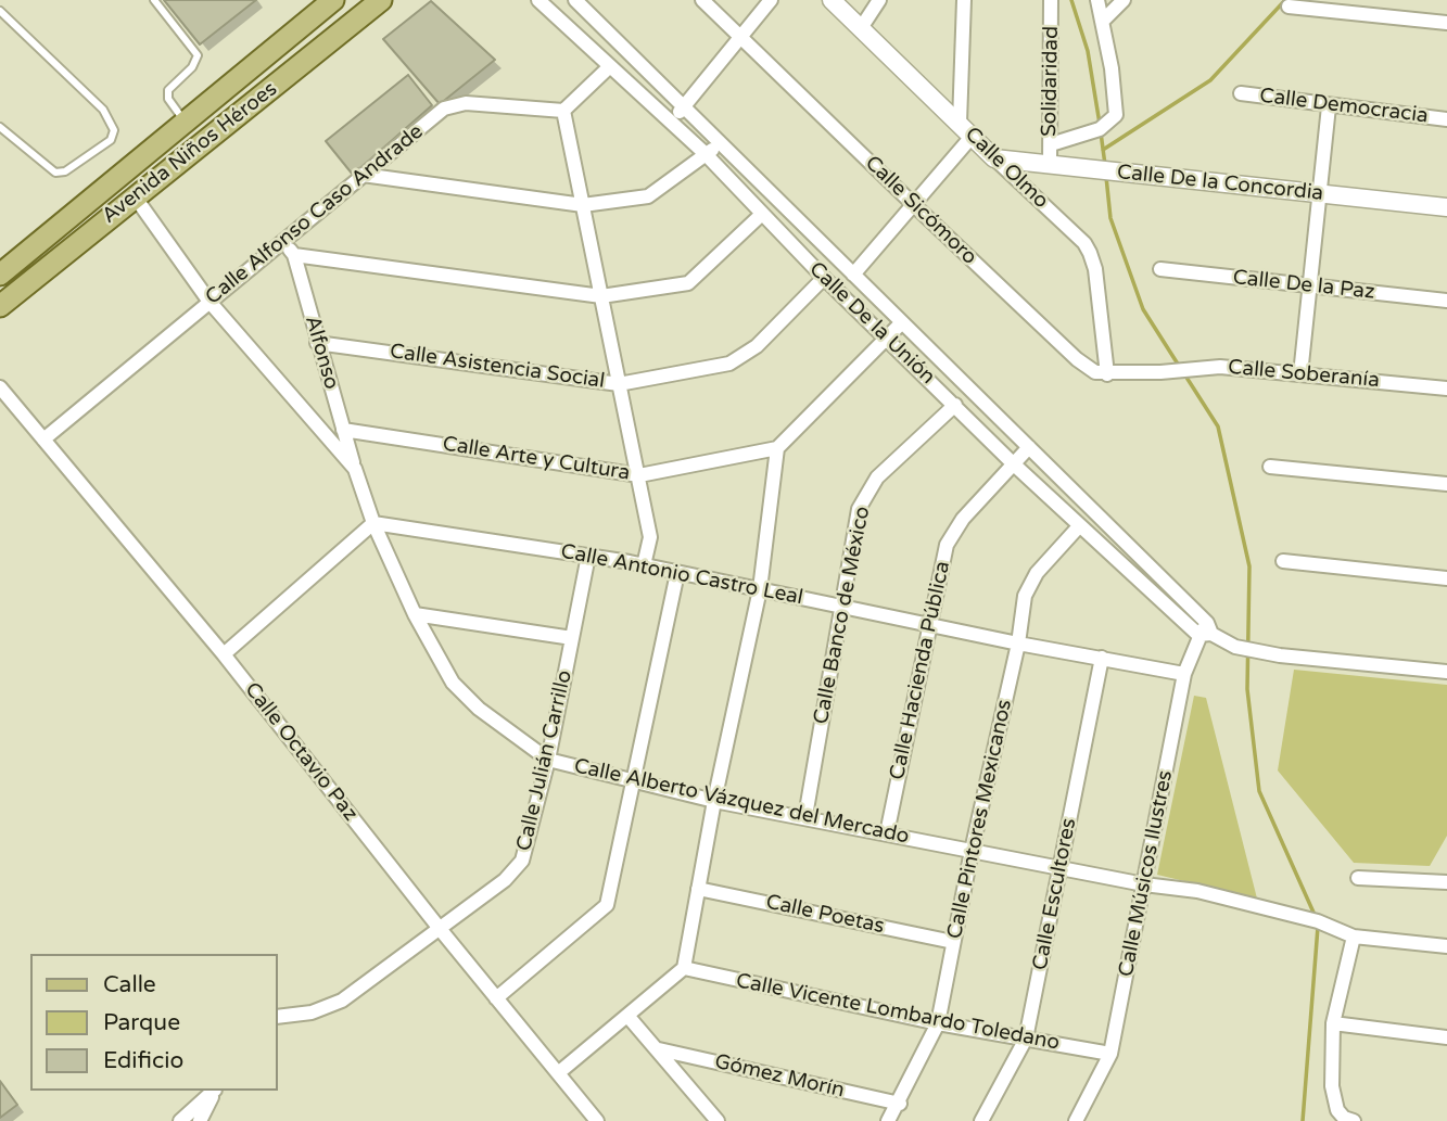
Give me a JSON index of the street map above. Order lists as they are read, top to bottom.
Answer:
{
  "streets": {
    "main road": ["Avenida Niños Héroes"],
    "street": [
      "Solidaridad",
      "Calle Democracia",
      "Calle Olmo",
      "Calle De la Concordia",
      "Calle Sicómoro",
      "Calle Alfonso Caso Andrade",
      "Calle De la Paz",
      "Calle De la Unión",
      "Alfonso",
      "Calle Asistencia Social",
      "Calle Soberanía",
      "Calle Arte y Cultura",
      "Calle Antonio Castro Leal",
      "Calle Banco de México",
      "Calle Hacienda Pública",
      "Calle Octavio Paz",
      "Calle Julián Carrillo",
      "Calle Alberto Vázquez del Mercado",
      "Calle Pintores Mexicanos",
      "Calle Músicos Ilustres",
      "Calle Escultores",
      "Calle Poetas",
      "Calle Vicente Lombardo Toledano",
      "Gómez Morín"
    ]
  },
  "crossings": [
    ["Solidaridad", "Calle De la Concordia"],
    ["Avenida Niños Héroes", "Calle Alberto Vázquez del Mercado"],
    ["Calle Olmo", "Calle De la Concordia"],
    ["Calle Olmo", "Calle Sicómoro"],
    ["Calle Olmo", "Calle Soberanía"],
    ["Calle Sicómoro", "Calle Soberanía"],
    ["Calle Alfonso Caso Andrade", "Alfonso"],
    ["Calle Alfonso Caso Andrade", "Calle Octavio Paz"],
    ["Calle Alfonso Caso Andrade", "Calle Alberto Vázquez del Mercado"],
    ["Calle De la Unión", "Calle Asistencia Social"],
    ["Calle De la Unión", "Calle Banco de México"],
    ["Calle De la Unión", "Calle Hacienda Pública"],
    ["Calle De la Unión", "Calle Pintores Mexicanos"],
    ["Calle De la Unión", "Calle Músicos Ilustres"],
    ["Alfonso", "Calle Asistencia Social"],
    ["Alfonso", "Calle Arte y Cultura"],
    ["Alfonso", "Calle Alberto Vázquez del Mercado"],
    ["Calle Antonio Castro Leal", "Calle Banco de México"],
    ["Calle Antonio Castro Leal", "Calle Hacienda Pública"],
    ["Calle Antonio Castro Leal", "Calle Julián Carrillo"],
    ["Calle Antonio Castro Leal", "Calle Alberto Vázquez del Mercado"],
    ["Calle Antonio Castro Leal", "Calle Pintores Mexicanos"],
    ["Calle Antonio Castro Leal", "Calle Músicos Ilustres"],
    ["Calle Antonio Castro Leal", "Calle Escultores"],
    ["Calle Banco de México", "Calle Alberto Vázquez del Mercado"],
    ["Calle Hacienda Pública", "Calle Alberto Vázquez del Mercado"],
    ["Calle Octavio Paz", "Calle Julián Carrillo"],
    ["Calle Julián Carrillo", "Calle Alberto Vázquez del Mercado"],
    ["Calle Alberto Vázquez del Mercado", "Calle Pintores Mexicanos"],
    ["Calle Alberto Vázquez del Mercado", "Calle Músicos Ilustres"],
    ["Calle Alberto Vázquez del Mercado", "Calle Escultores"],
    ["Calle Pintores Mexicanos", "Calle Poetas"],
    ["Calle Pintores Mexicanos", "Calle Vicente Lombardo Toledano"],
    ["Calle Pintores Mexicanos", "Gómez Morín"],
    ["Calle Músicos Ilustres", "Calle Vicente Lombardo Toledano"],
    ["Calle Escultores", "Calle Vicente Lombardo Toledano"]
  ],
  "legend": ["Calle", "Parque", "Edificio"]
}
